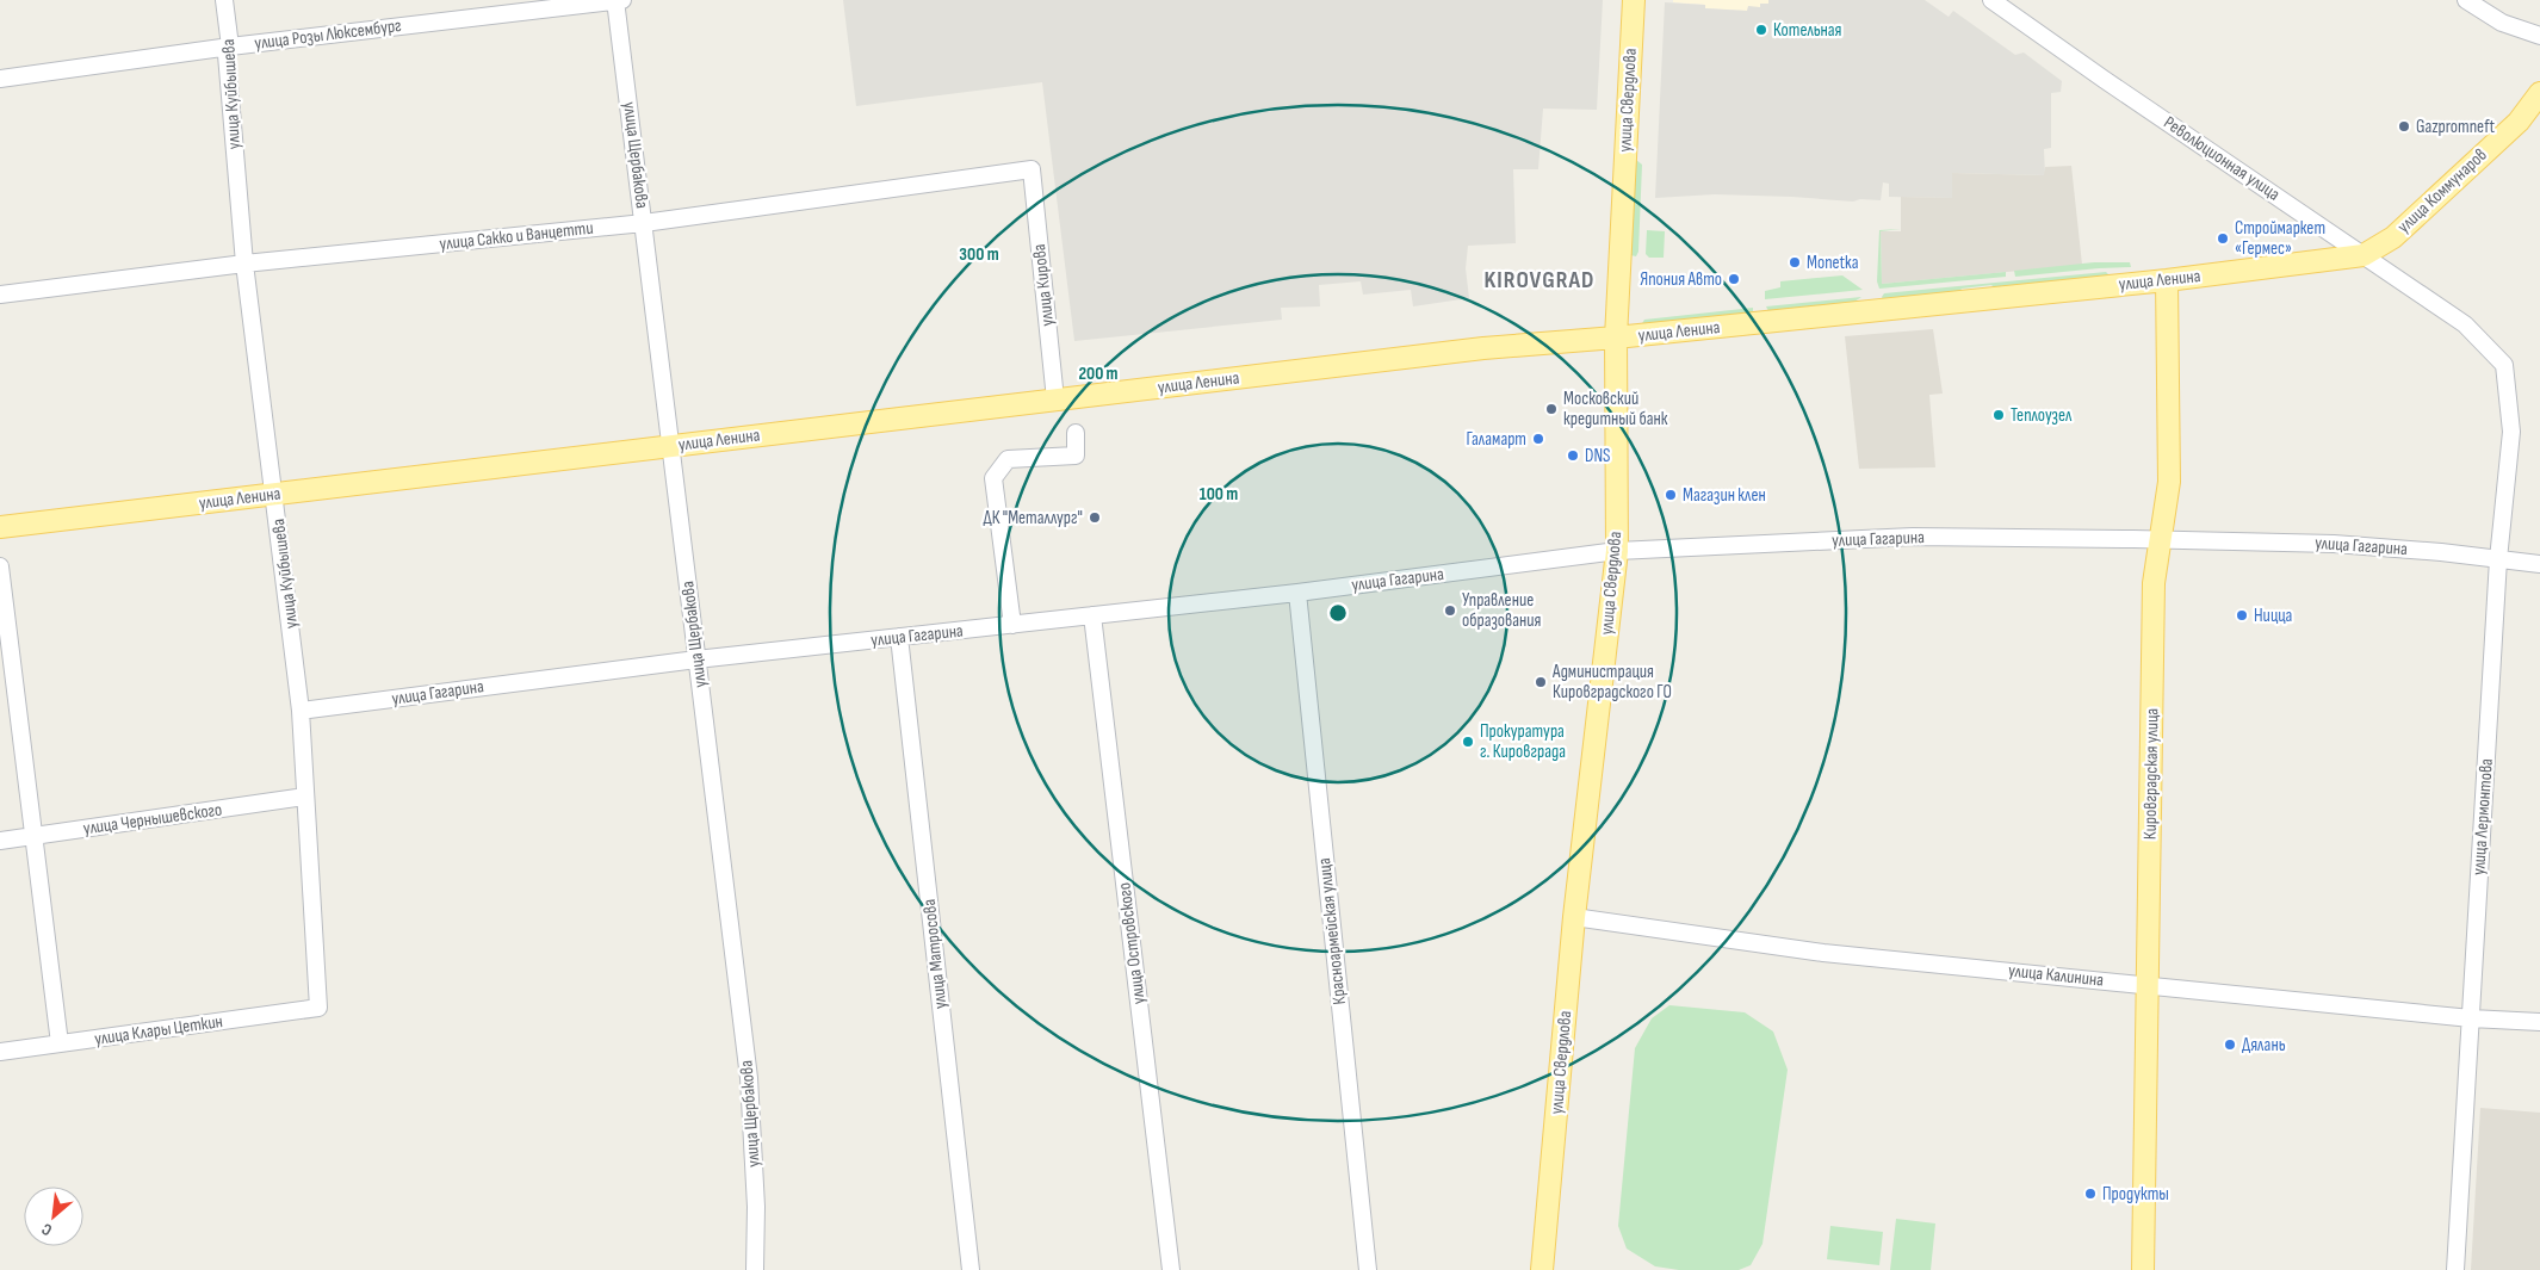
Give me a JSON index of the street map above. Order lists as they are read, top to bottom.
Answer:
{
  "streets": {
    "main road": [
      "улица Свердлова",
      "улица Коммунаров",
      "улица Ленина",
      "Кировградская улица"
    ],
    "street": [
      "улица Розы Люксембург",
      "улица Куйбышева",
      "улица Щербакова",
      "Революционная улица",
      "улица Сакко и Ванцетти",
      "улица Кирова",
      "улица Гагарина",
      "улица Лермонтова",
      "улица Чернышевского",
      "Красноармейская улица",
      "улица Островского",
      "улица Матросова",
      "улица Калинина",
      "улица Клары Цеткин"
    ]
  },
  "crossings": [
    ["улица Розы Люксембург", "улица Куйбышева"],
    ["улица Розы Люксембург", "улица Щербакова"],
    ["улица Куйбышева", "улица Сакко и Ванцетти"],
    ["улица Куйбышева", "улица Ленина"],
    ["улица Куйбышева", "улица Гагарина"],
    ["улица Куйбышева", "улица Чернышевского"],
    ["улица Куйбышева", "улица Клары Цеткин"],
    ["улица Свердлова", "улица Ленина"],
    ["улица Свердлова", "улица Гагарина"],
    ["улица Свердлова", "улица Калинина"],
    ["улица Щербакова", "улица Сакко и Ванцетти"],
    ["улица Щербакова", "улица Ленина"],
    ["улица Щербакова", "улица Гагарина"],
    ["Революционная улица", "улица Коммунаров"],
    ["Революционная улица", "улица Ленина"],
    ["Революционная улица", "улица Лермонтова"],
    ["улица Коммунаров", "улица Ленина"],
    ["улица Сакко и Ванцетти", "улица Кирова"],
    ["улица Ленина", "улица Кирова"],
    ["улица Ленина", "Кировградская улица"],
    ["улица Гагарина", "Кировградская улица"],
    ["улица Гагарина", "улица Лермонтова"],
    ["улица Гагарина", "Красноармейская улица"],
    ["улица Гагарина", "улица Островского"],
    ["улица Гагарина", "улица Матросова"],
    ["Кировградская улица", "улица Калинина"],
    ["улица Лермонтова", "улица Калинина"]
  ],
  "districts": ["KIROVGRAD"],
  "places": [
    "Котельная",
    "Gazpromneft",
    "Строймаркет «Гермес»",
    "Monetka",
    "Япония Авто",
    "Московский кредитный банк",
    "Теплоузел",
    "Галамарт",
    "DNS",
    "Магазин клен",
    "ДК \"Металлург\"",
    "Управление образования",
    "Ницца",
    "Администрация Кировградского ГО",
    "Прокуратура г. Кировграда",
    "Дялань",
    "Продукты"
  ],
  "north": "bottom left",
  "rings": ["300 m", "200 m", "100 m"]
}
